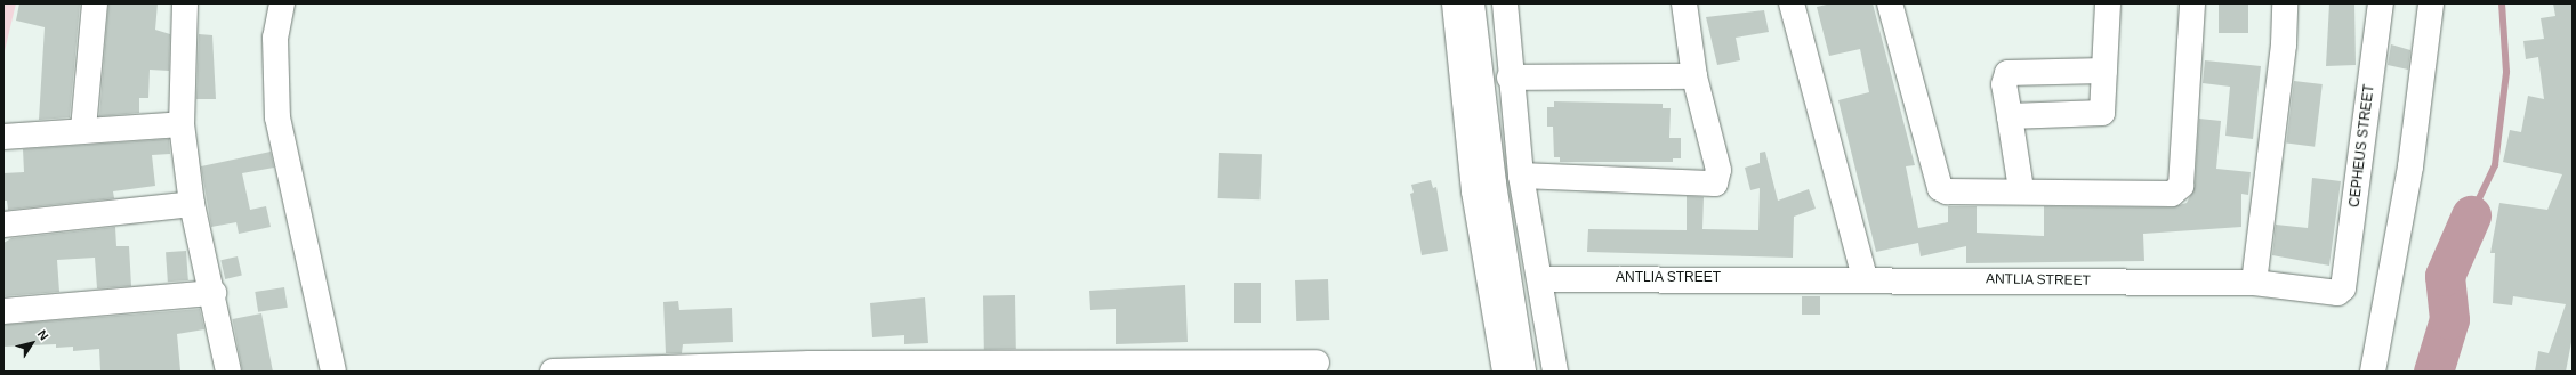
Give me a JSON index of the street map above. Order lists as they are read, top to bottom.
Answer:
{
  "streets": {
    "street": ["CEPHEUS STREET", "ANTLIA STREET"]
  },
  "crossings": [
    ["CEPHEUS STREET", "ANTLIA STREET"]
  ],
  "north": "top right"
}
